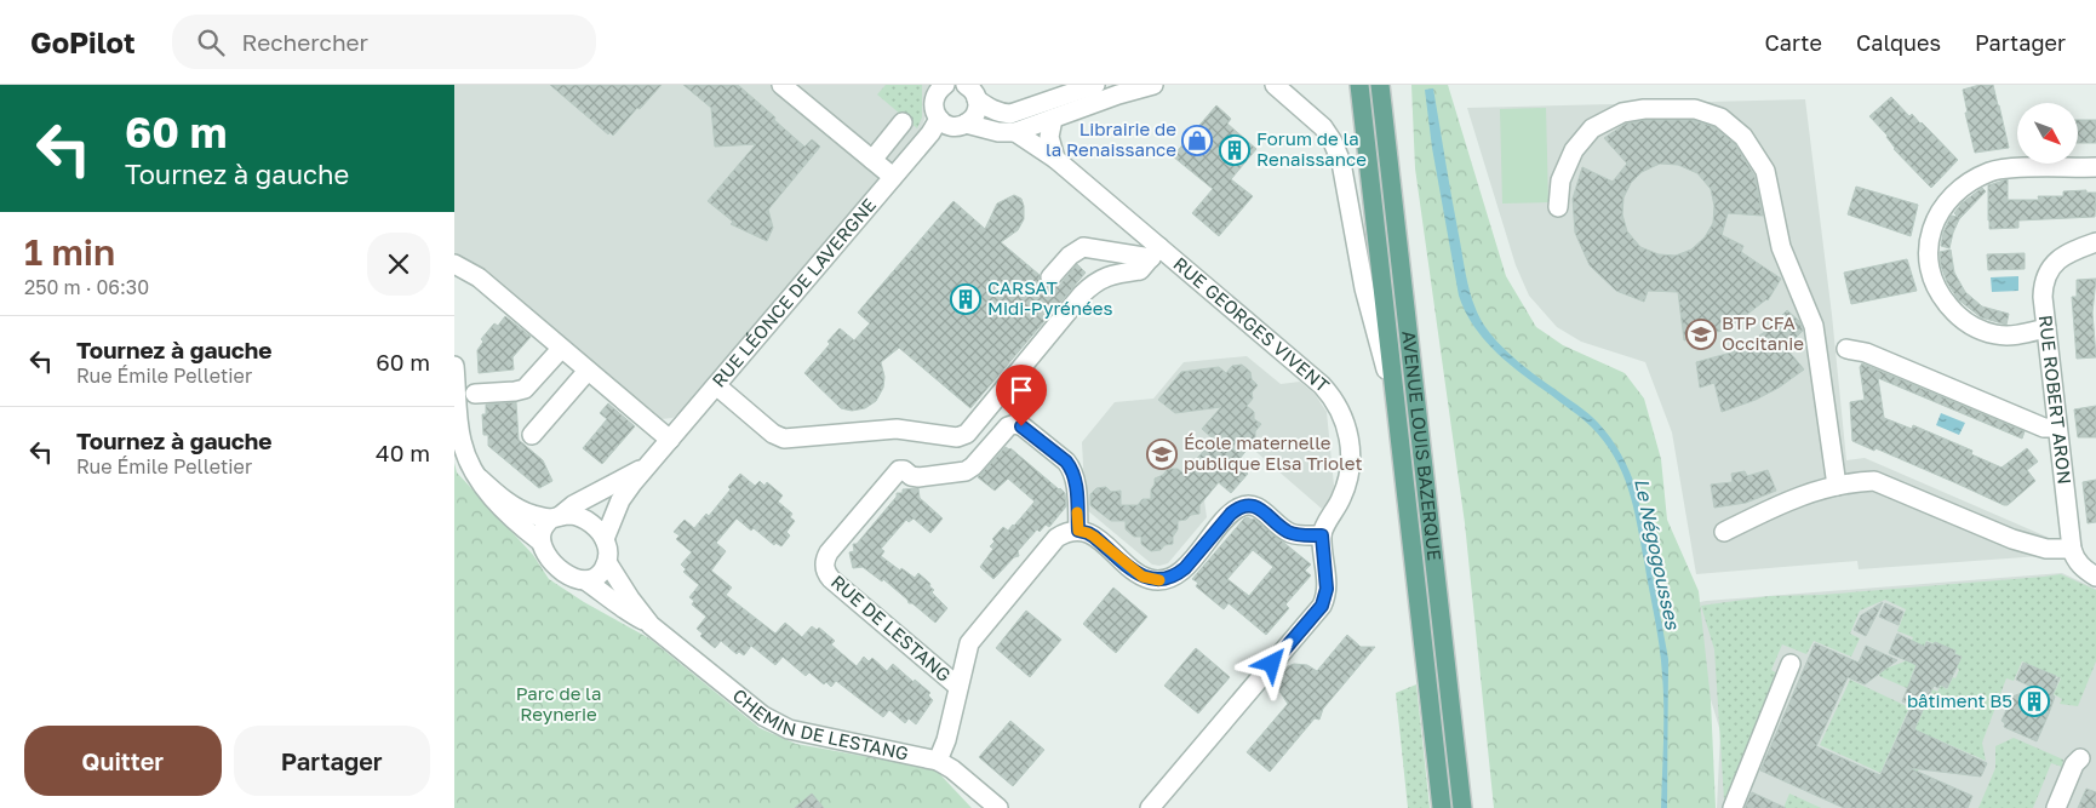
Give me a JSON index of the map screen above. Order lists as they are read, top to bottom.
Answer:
{
  "streets": {
    "main road": ["AVENUE LOUIS BAZERQUE"],
    "street": [
      "RUE LÉONCE DE LAVERGNE",
      "RUE GEORGES VIVENT",
      "RUE ROBERT ARON",
      "RUE DE LESTANG",
      "CHEMIN DE LESTANG"
    ]
  },
  "crossings": [
    ["RUE LÉONCE DE LAVERGNE", "CHEMIN DE LESTANG"]
  ],
  "water": ["Le Négogousses"],
  "parks": ["Parc de la Reynerie"],
  "places": {
    "shop": ["Librairie de la Renaissance"],
    "building": ["Forum de la Renaissance", "CARSAT Midi-Pyrénées", "bâtiment B5"],
    "school or university": ["BTP CFA Occitanie", "École maternelle publique Elsa Triolet"]
  },
  "north": "bottom right",
  "page": {
    "header": "GoPilot",
    "search": "Rechercher",
    "nav": ["Carte", "Calques", "Partager"],
    "turn": ["60 m", "Tournez à gauche"],
    "heading": ["1 min", "250 m · 06:30"],
    "list": [
      {
        "name": "Tournez à gauche",
        "note": "Rue Émile Pelletier",
        "value": "60 m"
      },
      {
        "name": "Tournez à gauche",
        "note": "Rue Émile Pelletier",
        "value": "40 m"
      }
    ],
    "buttons": ["Quitter", "Partager"]
  }
}
